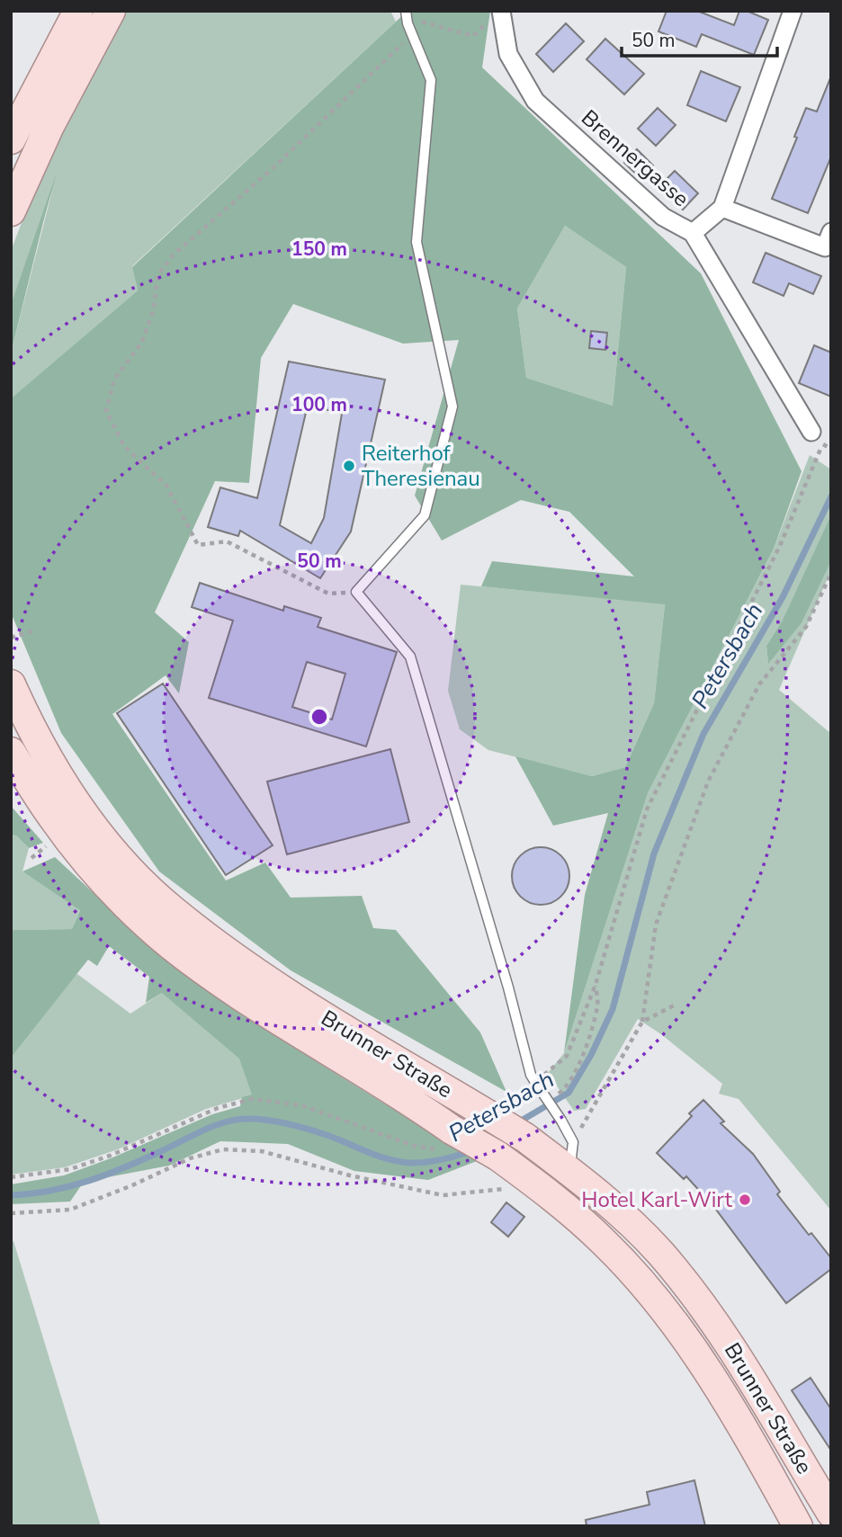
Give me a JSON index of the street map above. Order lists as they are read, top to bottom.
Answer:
{
  "streets": {
    "main road": ["Brunner Straße"],
    "street": ["Brennergasse"]
  },
  "water": ["Petersbach"],
  "places": ["Reiterhof Theresienau", "Hotel Karl-Wirt"],
  "scale_bar": "50 m",
  "rings": ["150 m", "100 m", "50 m"]
}
